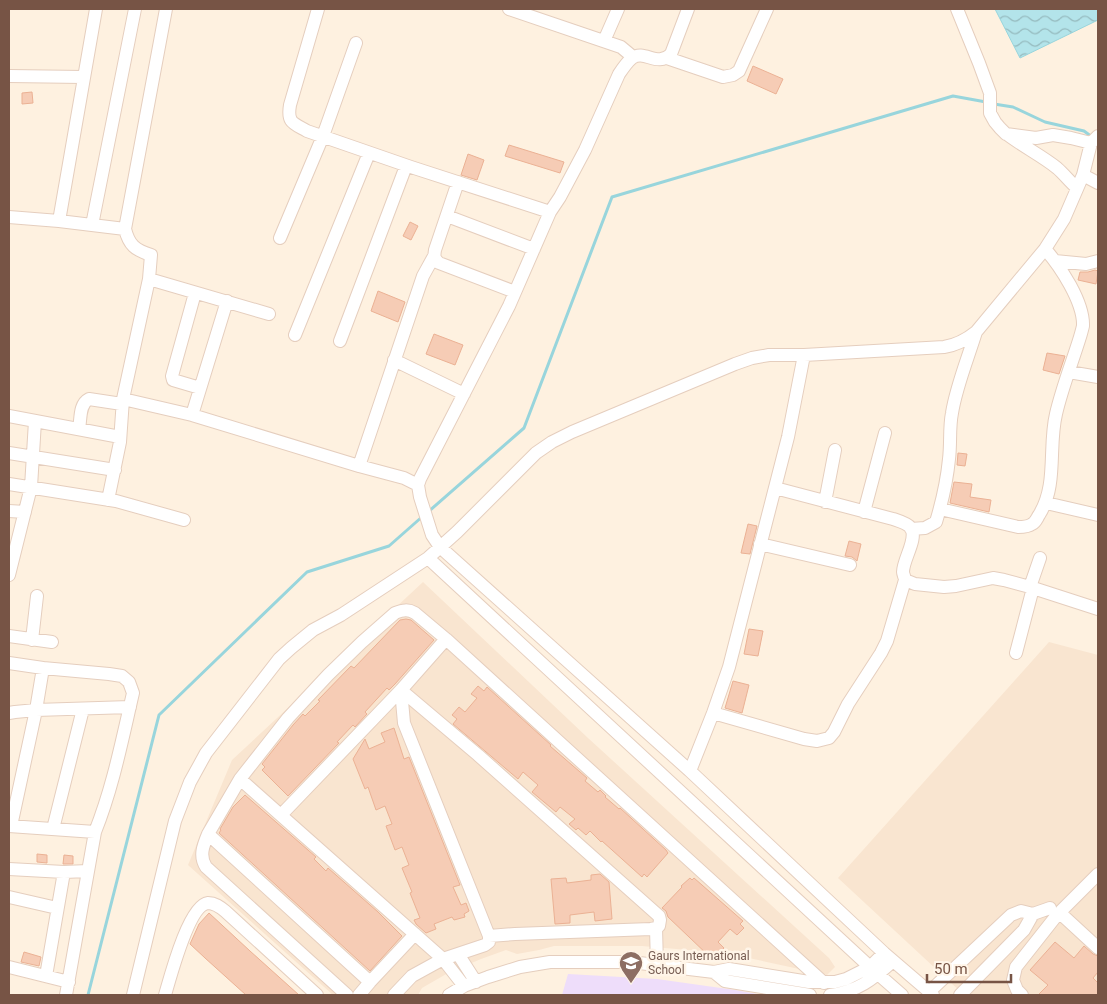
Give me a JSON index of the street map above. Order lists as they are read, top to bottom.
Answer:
{
  "places": {
    "school or university": ["Gaurs International School"]
  },
  "scale_bar": "50 m"
}
